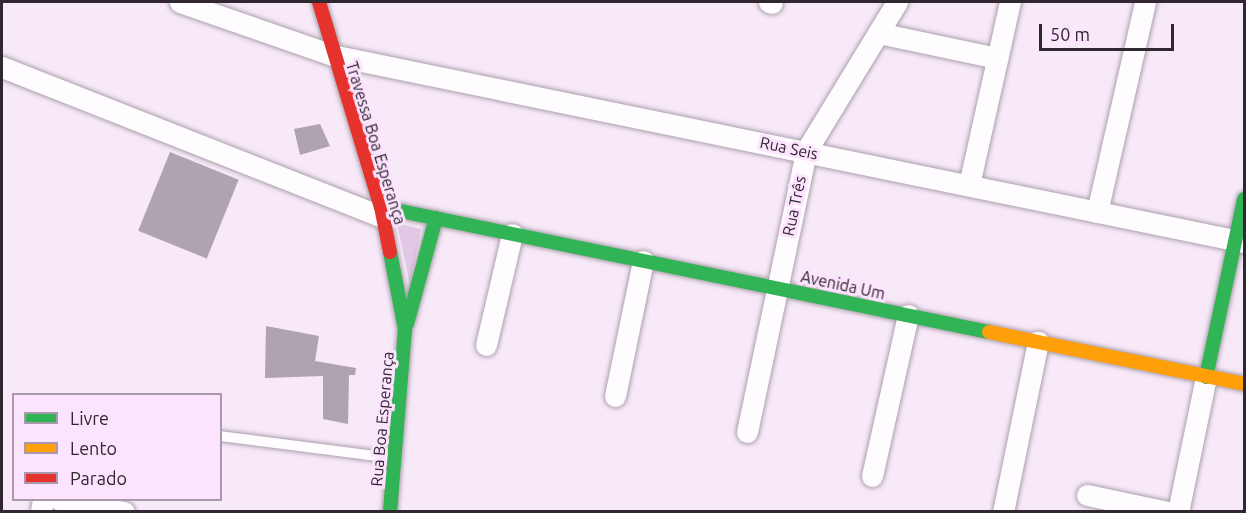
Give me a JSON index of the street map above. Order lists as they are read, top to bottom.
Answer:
{
  "streets": {
    "street": [
      "Travessa Boa Esperança",
      "Rua Seis",
      "Rua Três",
      "Avenida Um",
      "Rua Boa Esperança"
    ]
  },
  "crossings": [
    ["Travessa Boa Esperança", "Rua Seis"],
    ["Travessa Boa Esperança", "Avenida Um"],
    ["Travessa Boa Esperança", "Rua Boa Esperança"],
    ["Rua Seis", "Rua Três"],
    ["Rua Três", "Avenida Um"]
  ],
  "legend": ["Livre", "Lento", "Parado"],
  "scale_bar": "50 m"
}
